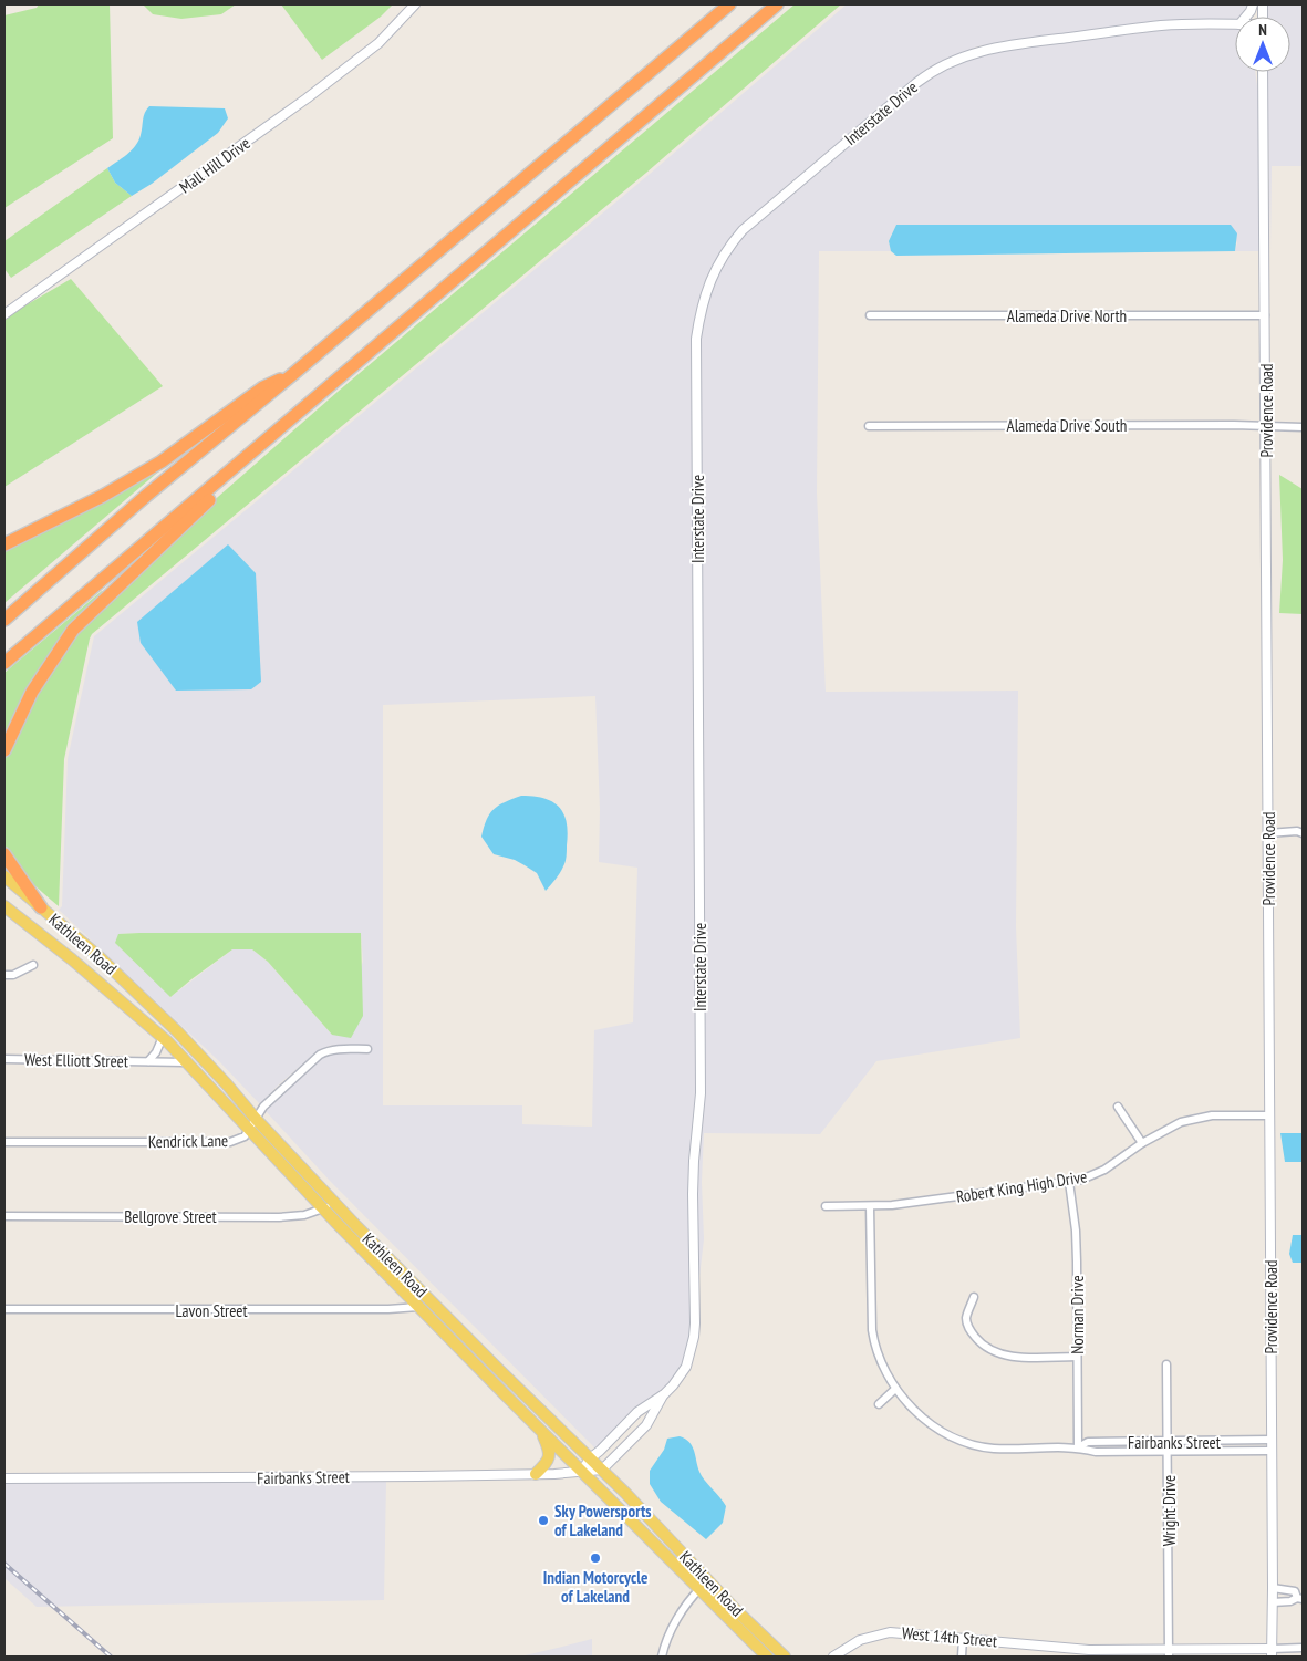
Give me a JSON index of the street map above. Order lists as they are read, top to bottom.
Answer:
{
  "streets": {
    "main road": ["Kathleen Road"],
    "street": [
      "Interstate Drive",
      "Mall Hill Drive",
      "Alameda Drive North",
      "Providence Road",
      "Alameda Drive South",
      "West Elliott Street",
      "Kendrick Lane",
      "Robert King High Drive",
      "Bellgrove Street",
      "Lavon Street",
      "Norman Drive",
      "Fairbanks Street",
      "Wright Drive",
      "West 14th Street"
    ]
  },
  "crossings": [
    ["Interstate Drive", "Kathleen Road"],
    ["Interstate Drive", "Fairbanks Street"],
    ["Alameda Drive North", "Providence Road"],
    ["Providence Road", "Alameda Drive South"],
    ["Providence Road", "Robert King High Drive"],
    ["Providence Road", "Fairbanks Street"],
    ["Providence Road", "West 14th Street"],
    ["Kathleen Road", "West Elliott Street"],
    ["Kathleen Road", "Kendrick Lane"],
    ["Kathleen Road", "Bellgrove Street"],
    ["Kathleen Road", "Lavon Street"],
    ["Kathleen Road", "Fairbanks Street"],
    ["Robert King High Drive", "Norman Drive"],
    ["Robert King High Drive", "Fairbanks Street"],
    ["Norman Drive", "Fairbanks Street"],
    ["Fairbanks Street", "Wright Drive"],
    ["Wright Drive", "West 14th Street"]
  ],
  "places": ["Sky Powersports of Lakeland", "Indian Motorcycle of Lakeland"],
  "north": "top"
}
